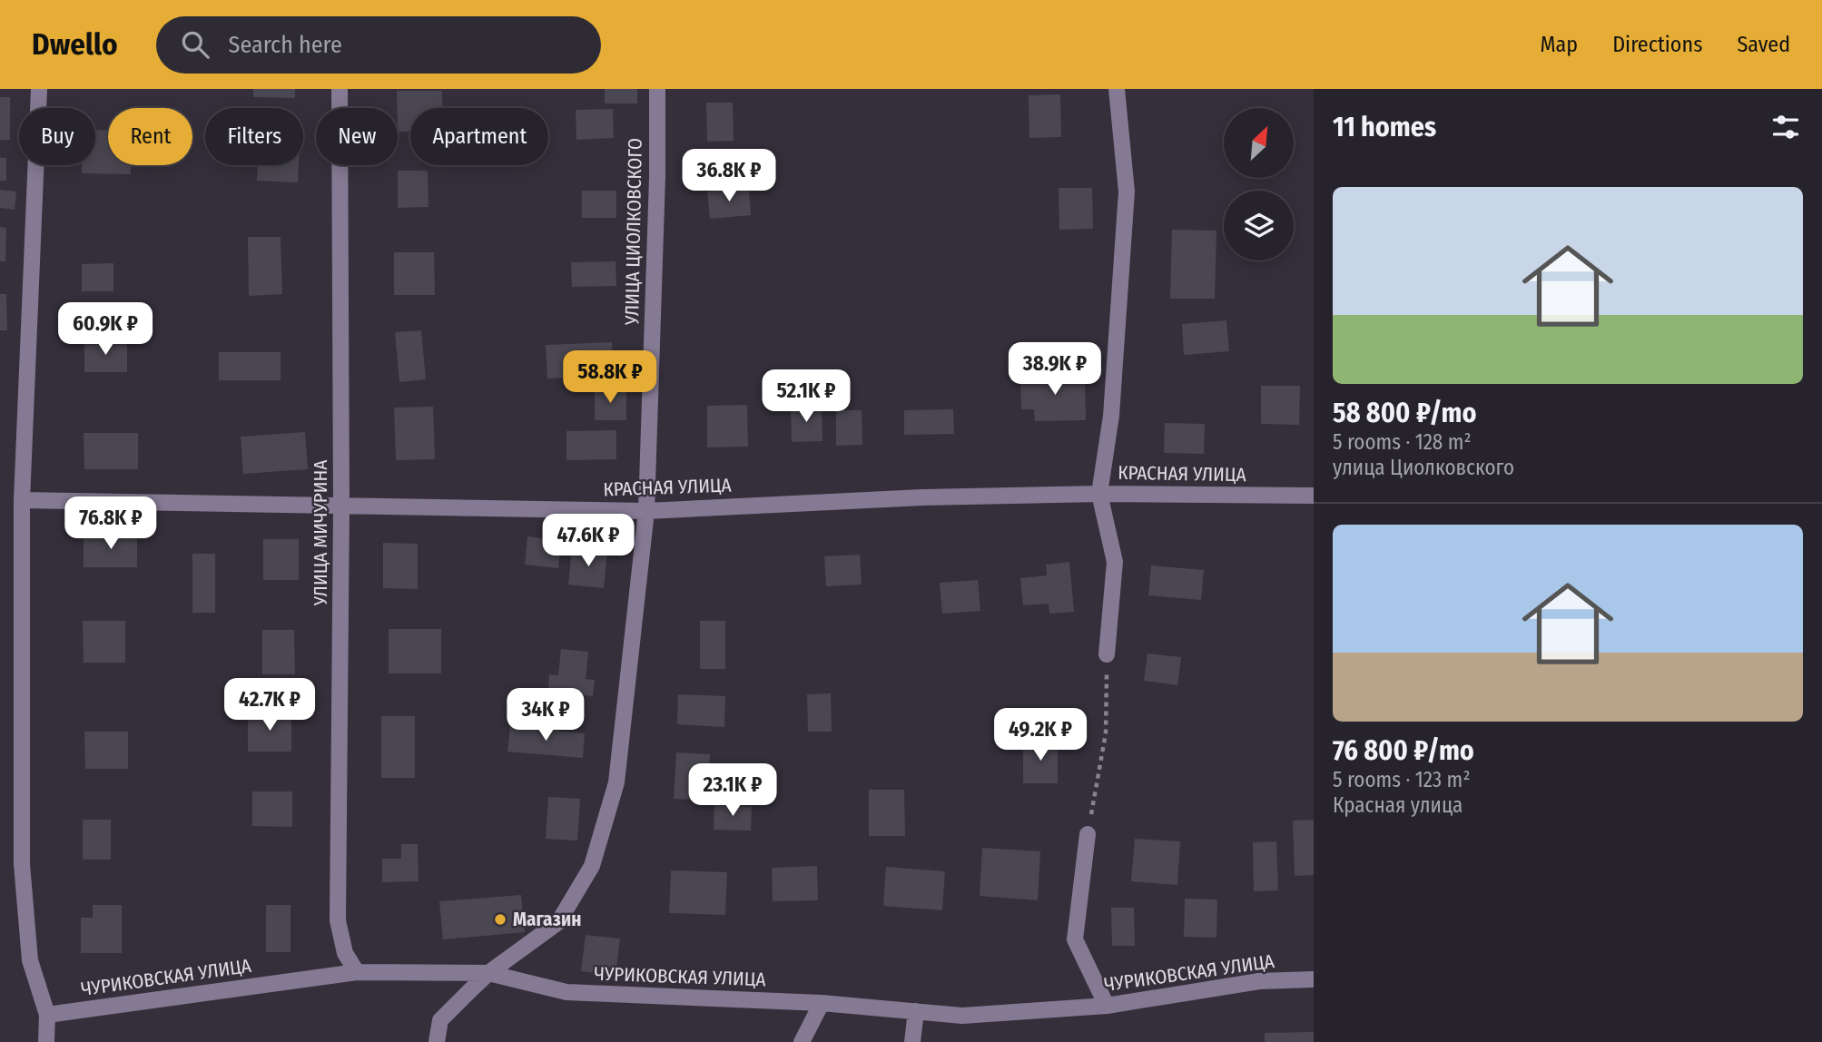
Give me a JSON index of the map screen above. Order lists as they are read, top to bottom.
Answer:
{
  "streets": {
    "street": [
      "УЛИЦА ЦИОЛКОВСКОГО",
      "КРАСНАЯ УЛИЦА",
      "УЛИЦА МИЧУРИНА",
      "ЧУРИКОВСКАЯ УЛИЦА"
    ]
  },
  "crossings": [
    ["УЛИЦА ЦИОЛКОВСКОГО", "КРАСНАЯ УЛИЦА"],
    ["УЛИЦА ЦИОЛКОВСКОГО", "ЧУРИКОВСКАЯ УЛИЦА"],
    ["КРАСНАЯ УЛИЦА", "УЛИЦА МИЧУРИНА"],
    ["УЛИЦА МИЧУРИНА", "ЧУРИКОВСКАЯ УЛИЦА"]
  ],
  "places": ["Магазин"],
  "north": "top right",
  "page": {
    "header": "Dwello",
    "search": "Search here",
    "nav": ["Map", "Directions", "Saved"],
    "heading": "11 homes",
    "chip": [
      "Buy",
      "Rent",
      "Filters",
      "New",
      "Apartment"
    ],
    "price": [
      "36.8K ₽",
      "60.9K ₽",
      "38.9K ₽",
      "58.8K ₽",
      "52.1K ₽",
      "76.8K ₽",
      "47.6K ₽",
      "42.7K ₽",
      "34K ₽",
      "49.2K ₽",
      "23.1K ₽"
    ],
    "list": [
      {
        "name": "58 800 ₽/mo",
        "note": "5 rooms · 128 m² · улица Циолковского"
      },
      {
        "name": "76 800 ₽/mo",
        "note": "5 rooms · 123 m² · Красная улица"
      }
    ]
  }
}
